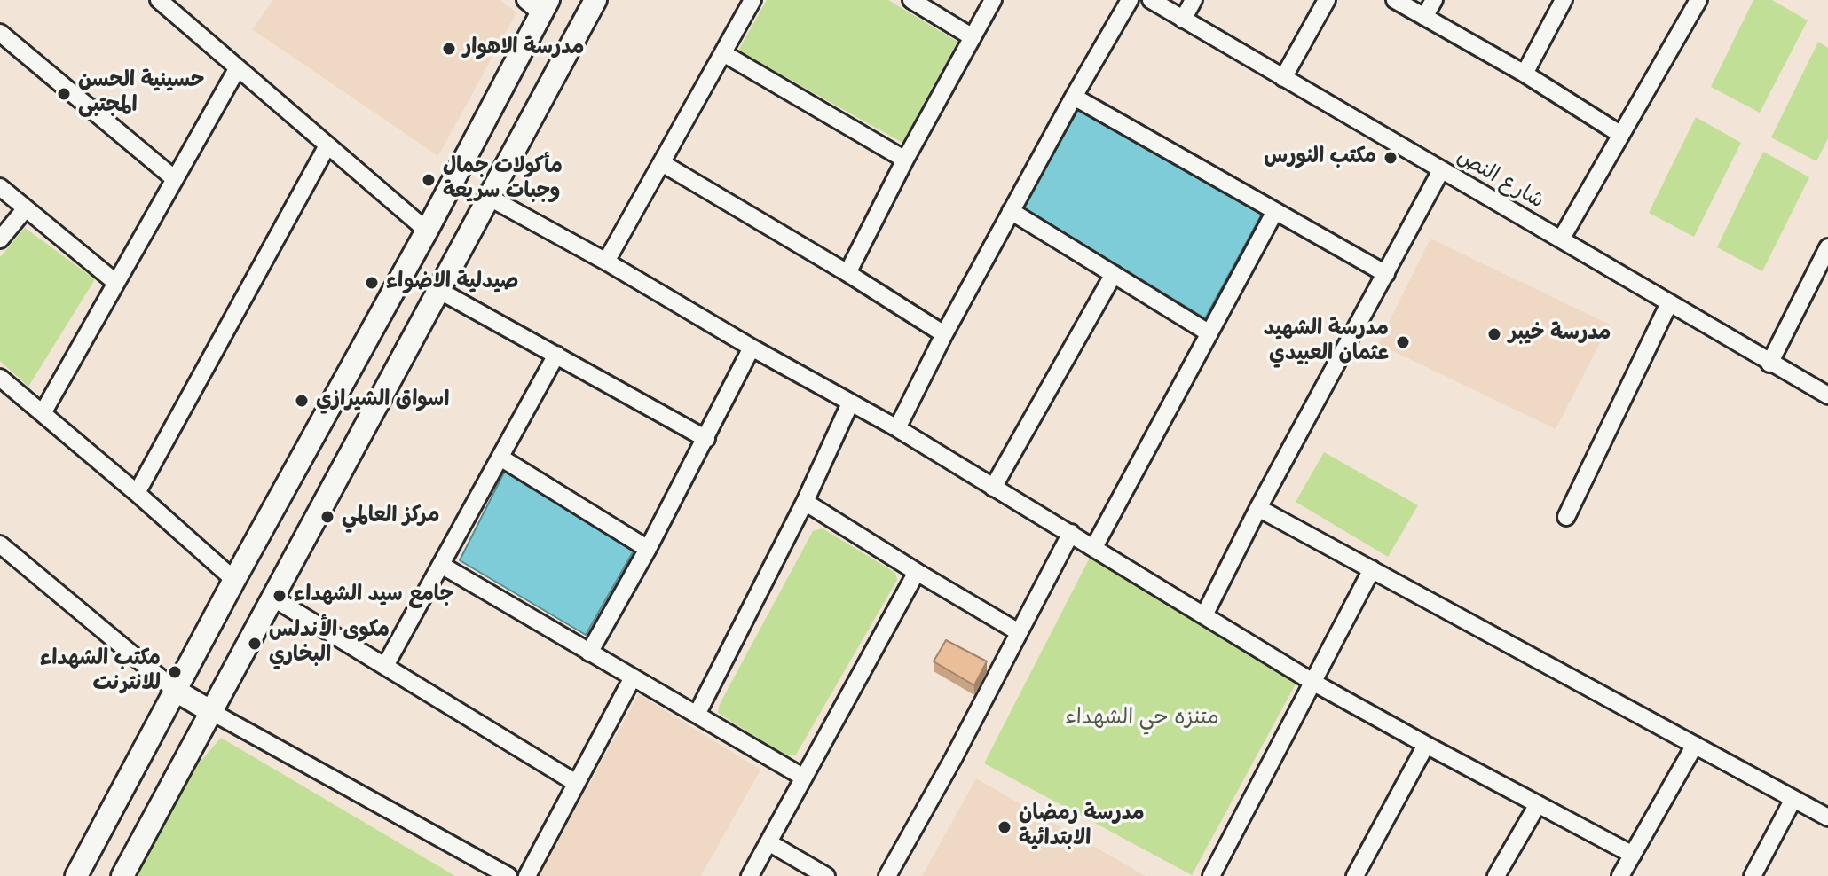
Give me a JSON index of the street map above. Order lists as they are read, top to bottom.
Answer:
{
  "streets": {
    "street": ["شارع النص"]
  },
  "parks": ["متنزه حي الشهداء"],
  "places": [
    "مدرسة الاهوار",
    "حسينية الحسن المجتبى",
    "مكتب النورس",
    "مأكولات جمال وجبات سريعة",
    "صيدلية الاضواء",
    "مدرسة خيبر",
    "مدرسة الشهيد عثمان العبيدي",
    "اسواق الشيرازي",
    "مركز العالمي",
    "جامع سيد الشهداء",
    "مكوى الأندلس البخاري",
    "مكتب الشهداء للانترنت",
    "مدرسة رمضان الابتدائية"
  ]
}
